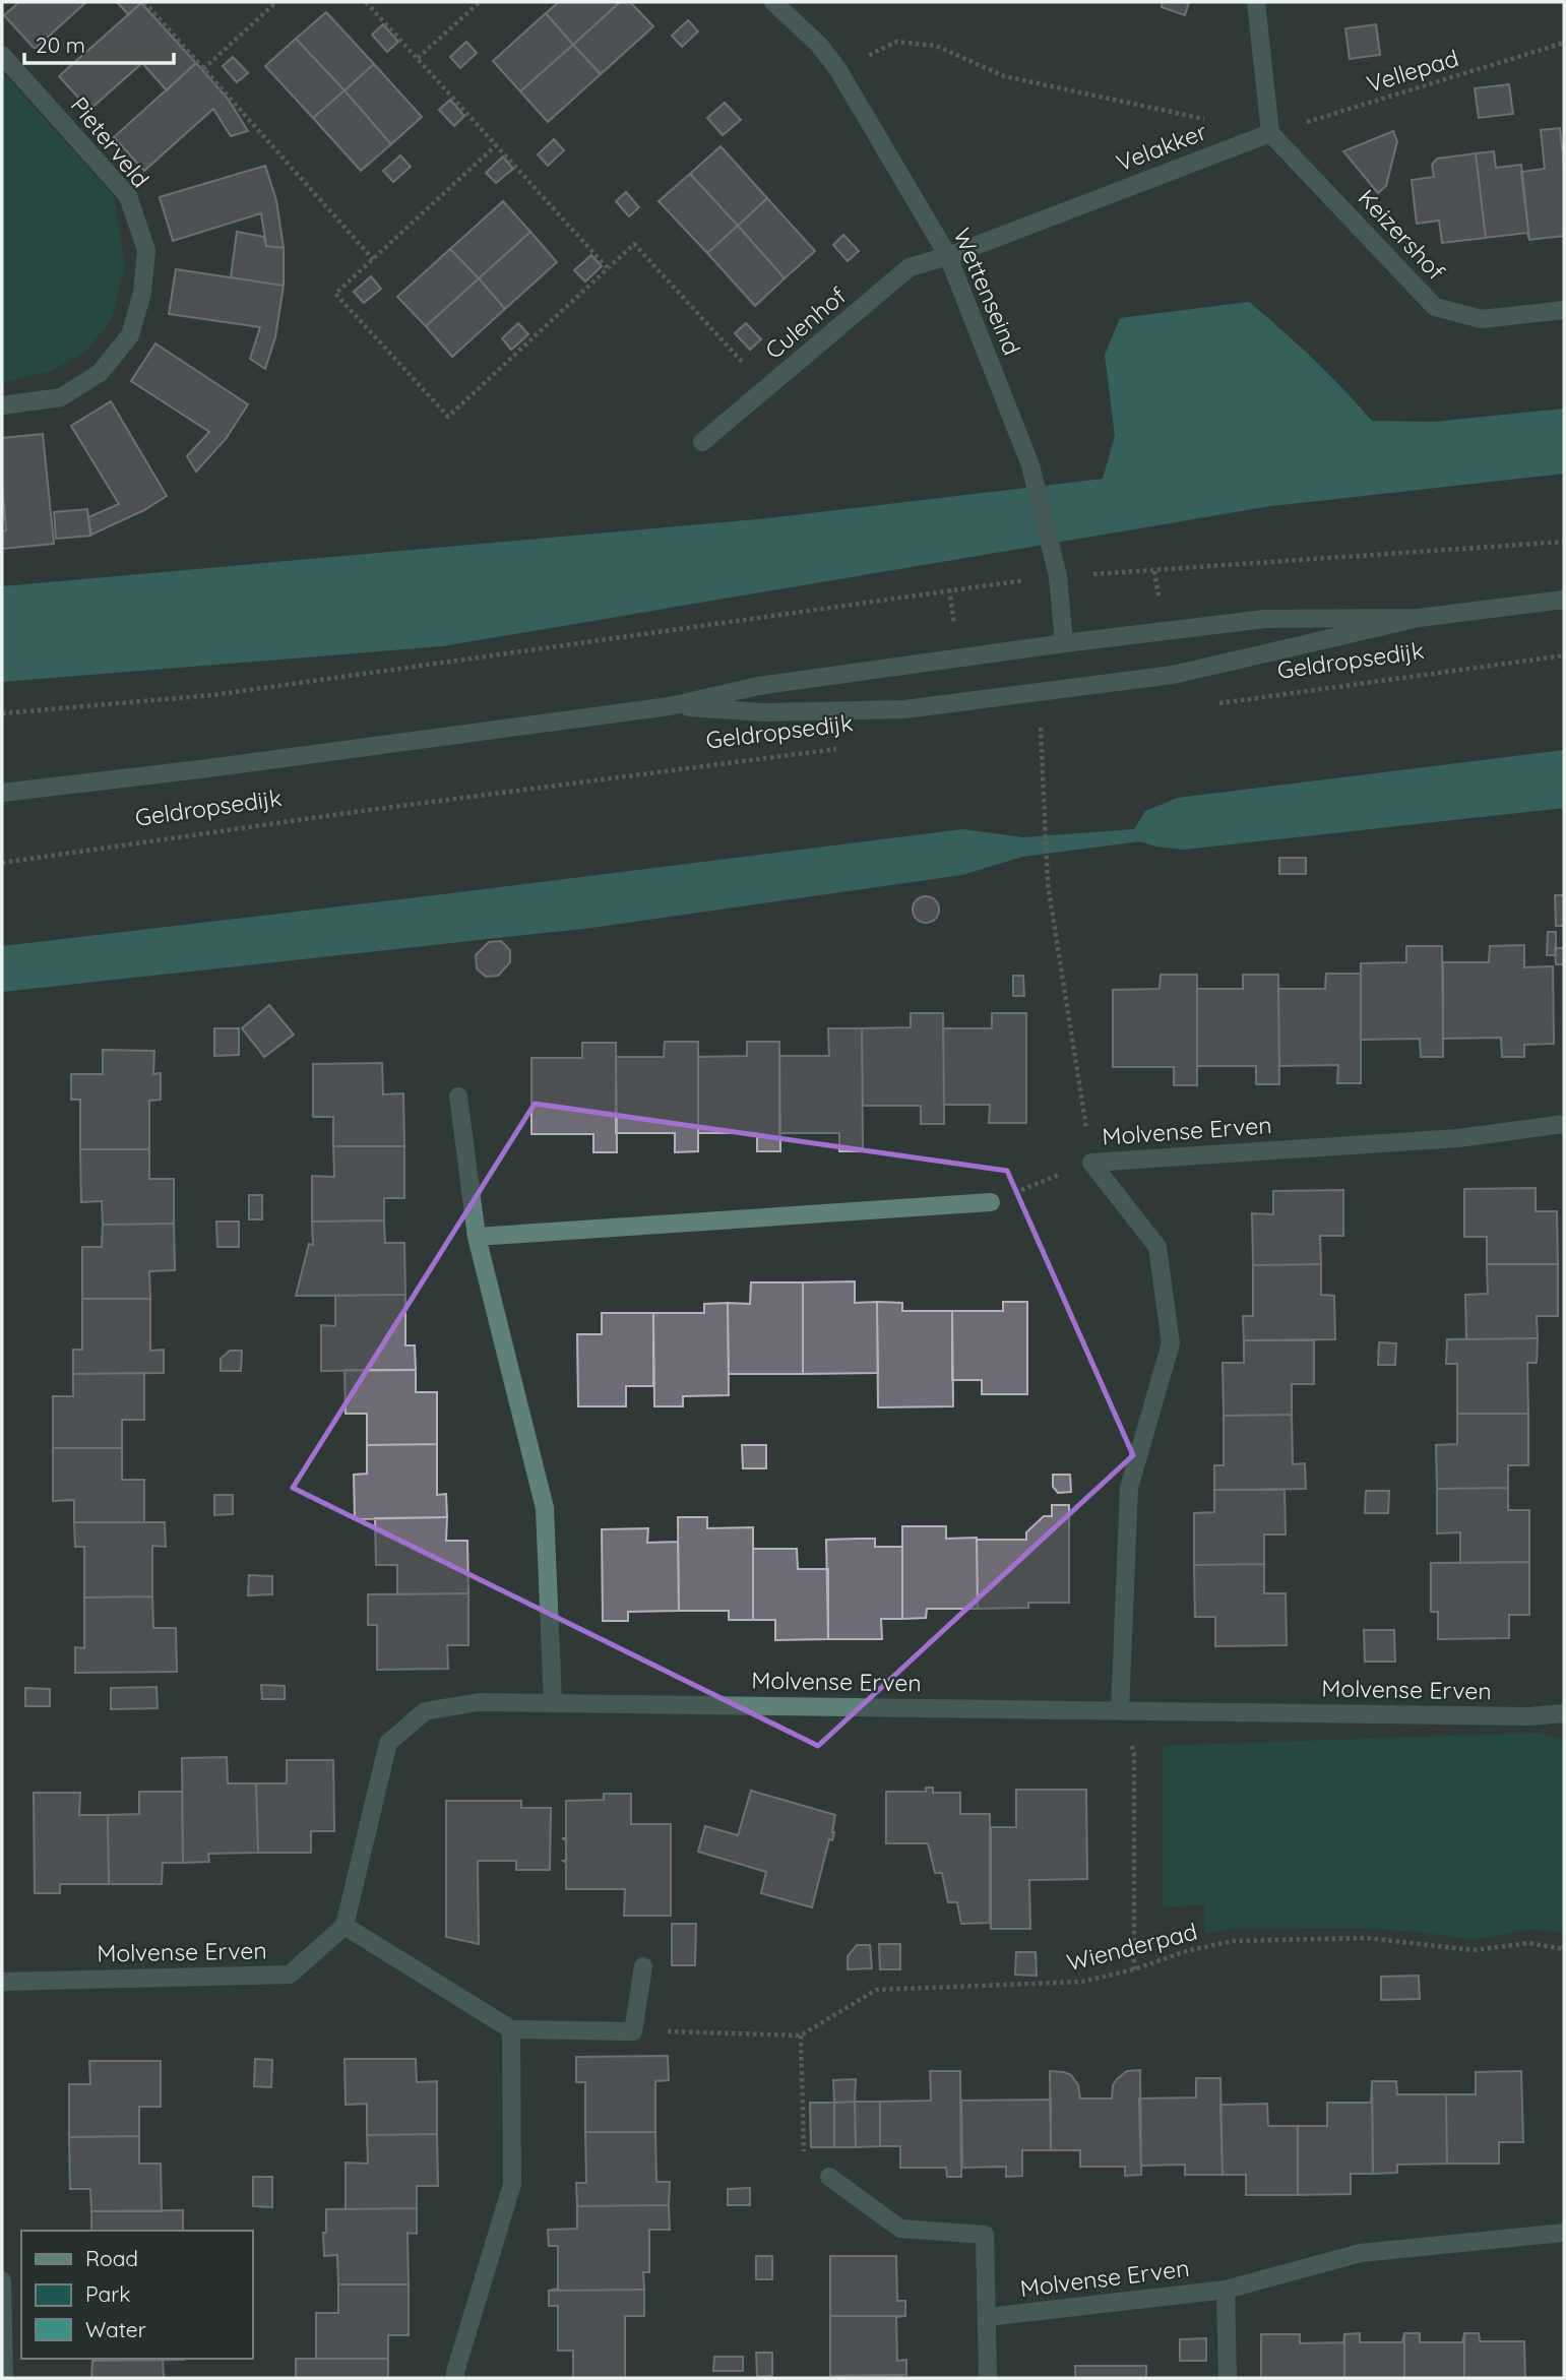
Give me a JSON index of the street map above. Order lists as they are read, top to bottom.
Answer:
{
  "streets": {
    "street": [
      "Pieterveld",
      "Velakker",
      "Keizershof",
      "Wettenseind",
      "Culenhof",
      "Geldropsedijk",
      "Molvense Erven"
    ],
    "path": ["Vellepad", "Wienderpad"]
  },
  "crossings": [
    ["Vellepad", "Velakker"],
    ["Vellepad", "Keizershof"],
    ["Velakker", "Keizershof"],
    ["Velakker", "Wettenseind"],
    ["Velakker", "Culenhof"],
    ["Wettenseind", "Culenhof"],
    ["Wettenseind", "Geldropsedijk"]
  ],
  "legend": ["Road", "Park", "Water"],
  "scale_bar": "20 m"
}
